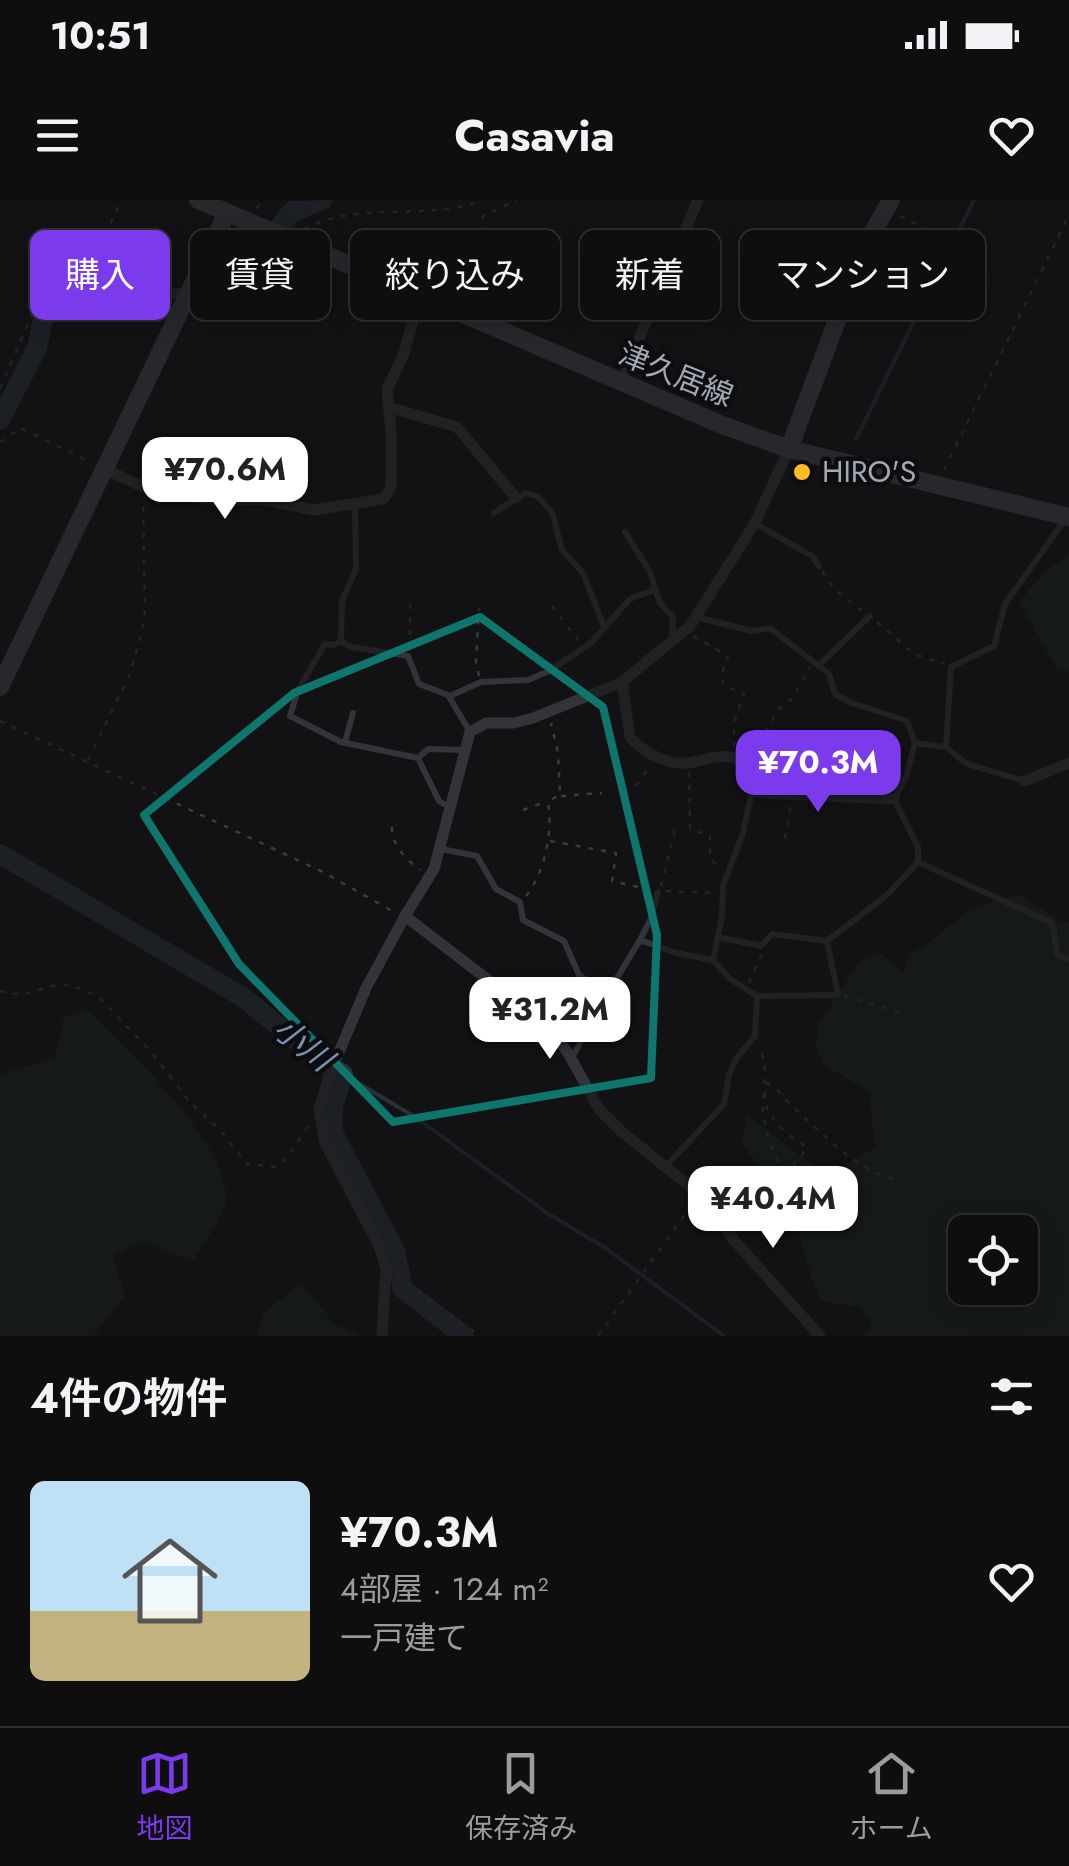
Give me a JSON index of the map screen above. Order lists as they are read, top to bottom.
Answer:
{
  "streets": {
    "main road": ["津久居線"]
  },
  "water": ["小川"],
  "places": ["HIRO'S"],
  "page": {
    "status": "10:51",
    "header": "Casavia",
    "chip": [
      "購入",
      "賃貸",
      "絞り込み",
      "新着",
      "マンション"
    ],
    "price": [
      "¥70.6M",
      "¥70.3M",
      "¥31.2M",
      "¥40.4M"
    ],
    "heading": "4件の物件",
    "list": [
      {
        "name": "¥70.3M",
        "note": "4部屋 · 124 m² · 一戸建て"
      }
    ],
    "tabs": ["地図", "保存済み", "ホーム"]
  }
}
